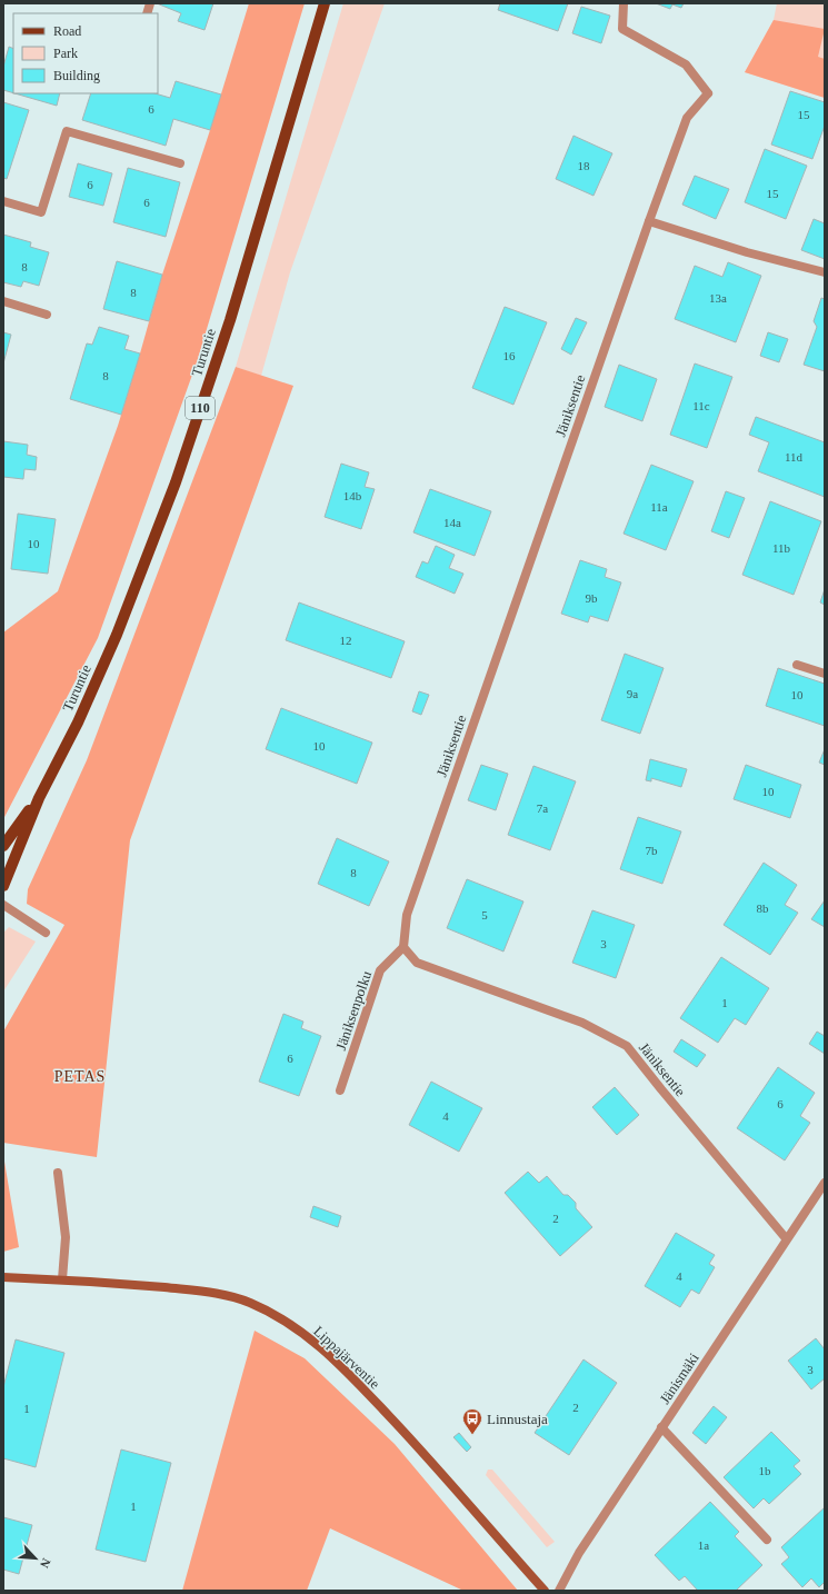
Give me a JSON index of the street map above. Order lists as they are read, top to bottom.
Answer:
{
  "streets": {
    "main road": ["Turuntie", "110", "Lippajärventie"],
    "street": ["Jäniksentie", "Jäniksenpolku", "Jänismäki"]
  },
  "crossings": [
    ["Jäniksentie", "Jäniksenpolku"],
    ["Jäniksentie", "Jänismäki"]
  ],
  "districts": ["PETAS"],
  "places": {
    "bus stop": ["Linnustaja"]
  },
  "house_numbers": [
    "6",
    "15",
    "18",
    "6",
    "15",
    "6",
    "8",
    "8",
    "13a",
    "16",
    "8",
    "11c",
    "11d",
    "14b",
    "11a",
    "14a",
    "10",
    "11b",
    "9b",
    "12",
    "9a",
    "10",
    "10",
    "10",
    "7a",
    "7b",
    "8",
    "8b",
    "5",
    "3",
    "1",
    "6",
    "6",
    "4",
    "2",
    "4",
    "3",
    "2",
    "1",
    "1b",
    "1",
    "1a"
  ],
  "legend": ["Road", "Park", "Building"],
  "north": "bottom right"
}
